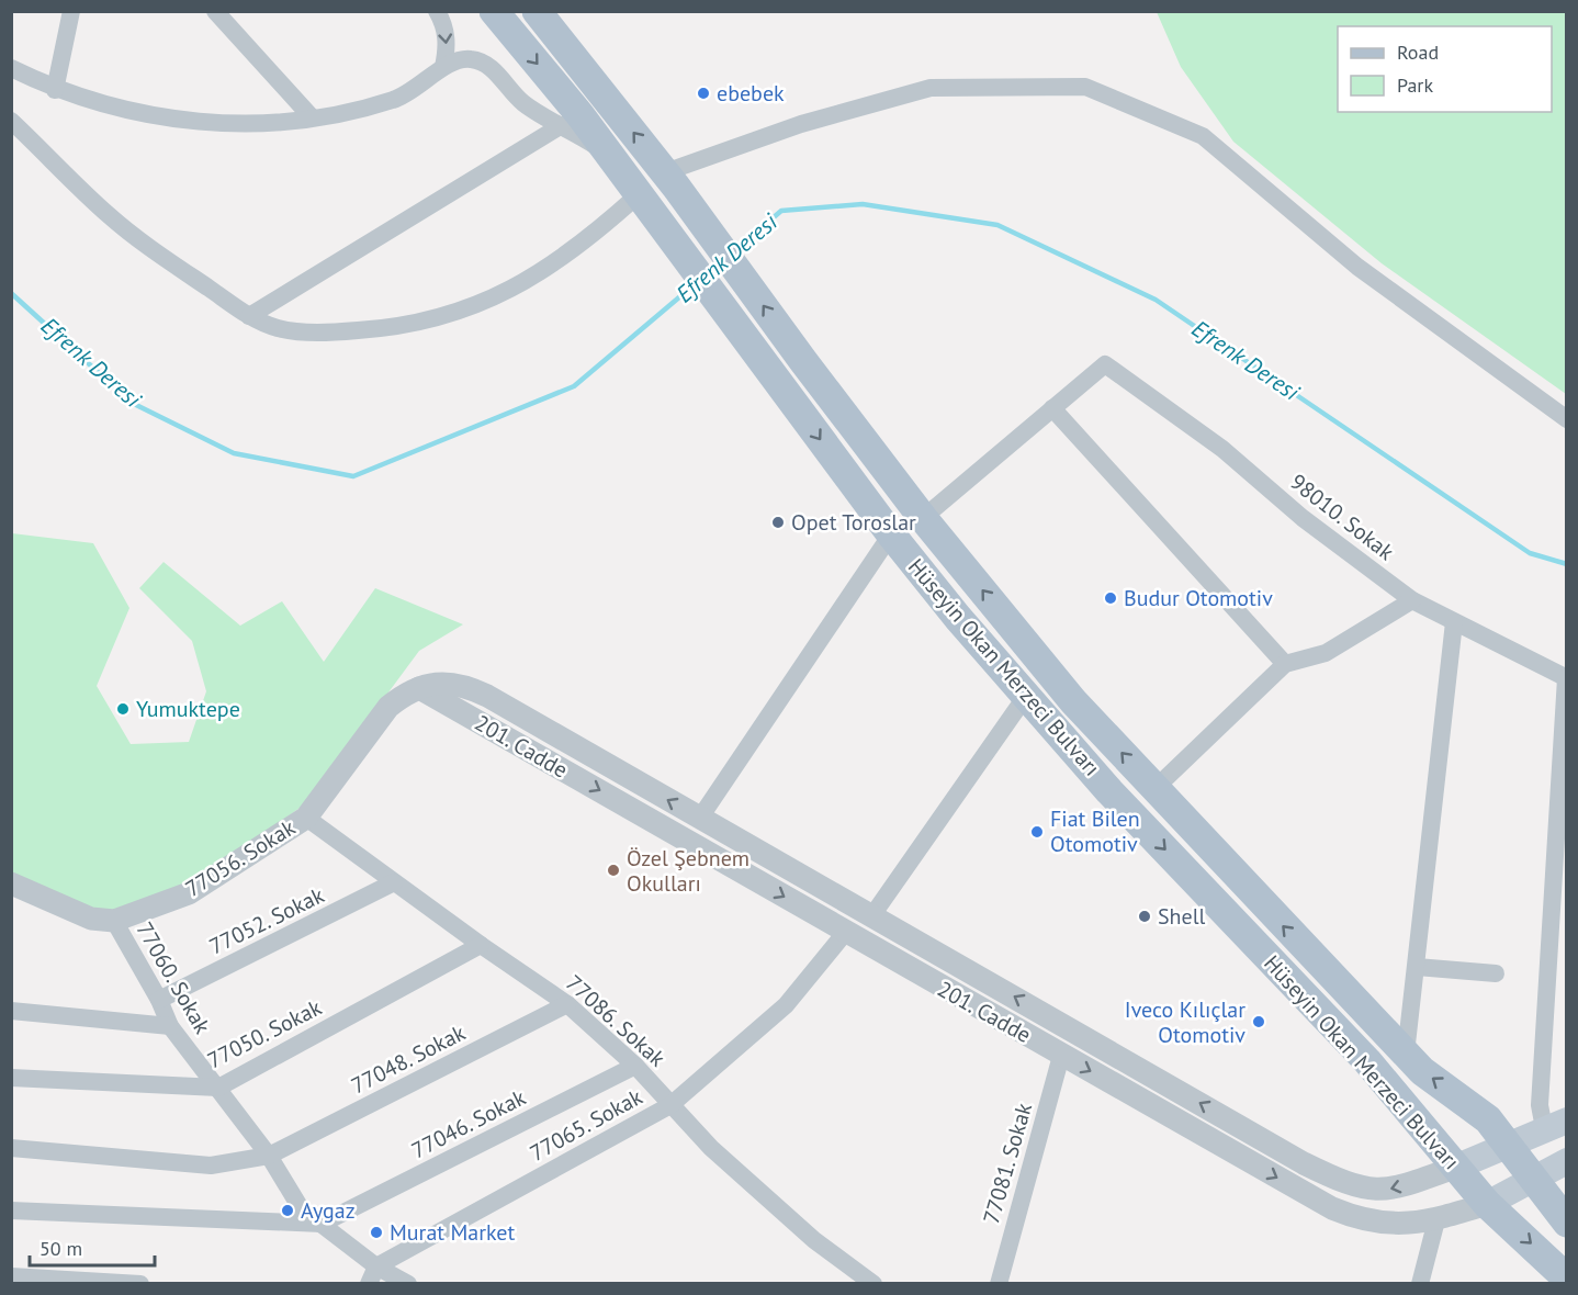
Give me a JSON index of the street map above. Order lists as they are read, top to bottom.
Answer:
{
  "streets": {
    "main road": ["Hüseyin Okan Merzeci Bulvarı", "201. Cadde"],
    "street": [
      "98010. Sokak",
      "77056. Sokak",
      "77052. Sokak",
      "77060. Sokak",
      "77086. Sokak",
      "77050. Sokak",
      "77048. Sokak",
      "77046. Sokak",
      "77065. Sokak",
      "77081. Sokak"
    ]
  },
  "crossings": [
    ["Hüseyin Okan Merzeci Bulvarı", "201. Cadde"],
    ["201. Cadde", "77056. Sokak"],
    ["201. Cadde", "77065. Sokak"],
    ["201. Cadde", "77081. Sokak"],
    ["77056. Sokak", "77060. Sokak"],
    ["77056. Sokak", "77086. Sokak"],
    ["77052. Sokak", "77060. Sokak"],
    ["77052. Sokak", "77086. Sokak"],
    ["77060. Sokak", "77050. Sokak"],
    ["77060. Sokak", "77048. Sokak"],
    ["77060. Sokak", "77046. Sokak"],
    ["77060. Sokak", "77065. Sokak"],
    ["77086. Sokak", "77050. Sokak"],
    ["77086. Sokak", "77048. Sokak"],
    ["77086. Sokak", "77046. Sokak"],
    ["77086. Sokak", "77065. Sokak"]
  ],
  "water": ["Efrenk Deresi"],
  "places": [
    "ebebek",
    "Opet Toroslar",
    "Budur Otomotiv",
    "Yumuktepe",
    "Fiat Bilen Otomotiv",
    "Özel Şebnem Okulları",
    "Shell",
    "Iveco Kılıçlar Otomotiv",
    "Aygaz",
    "Murat Market"
  ],
  "legend": ["Road", "Park"],
  "scale_bar": "50 m"
}
